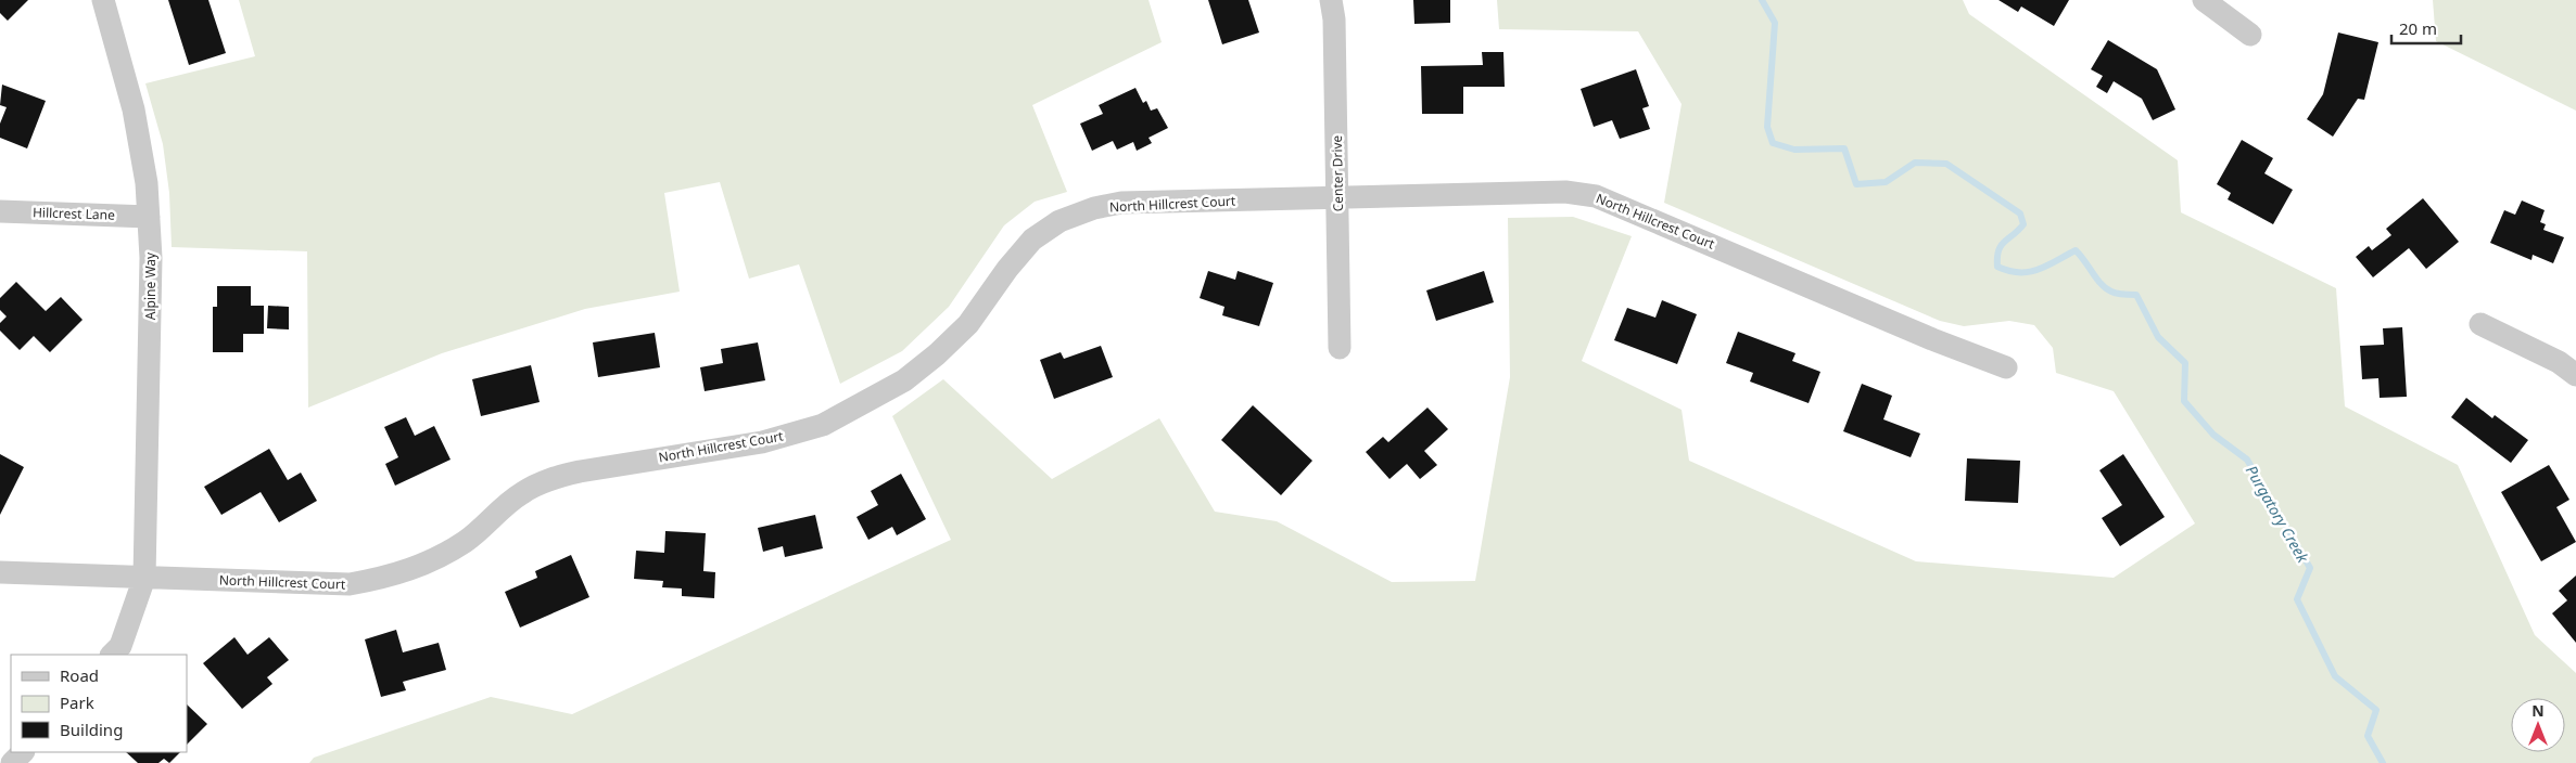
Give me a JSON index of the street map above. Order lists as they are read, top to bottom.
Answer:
{
  "streets": {
    "street": [
      "Center Drive",
      "North Hillcrest Court",
      "Hillcrest Lane",
      "Alpine Way"
    ]
  },
  "crossings": [
    ["Center Drive", "North Hillcrest Court"],
    ["North Hillcrest Court", "Alpine Way"],
    ["Hillcrest Lane", "Alpine Way"]
  ],
  "water": ["Purgatory Creek"],
  "legend": ["Road", "Park", "Building"],
  "scale_bar": "20 m",
  "north": "top"
}
